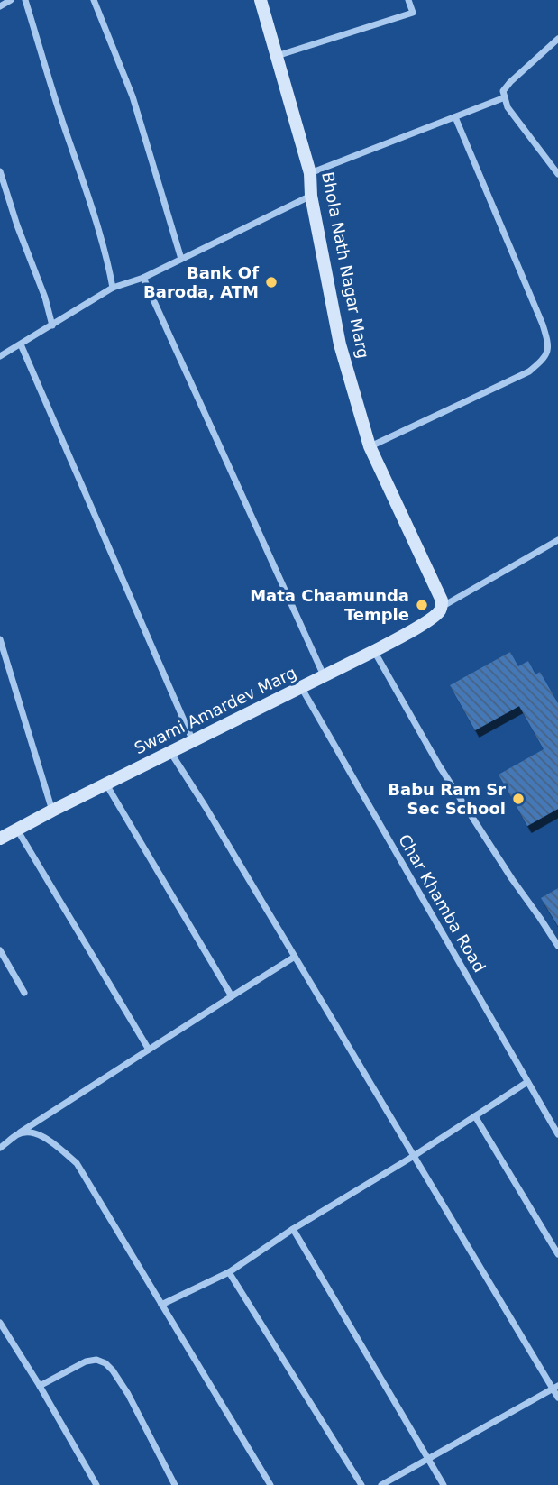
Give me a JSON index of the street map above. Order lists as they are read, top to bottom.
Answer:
{
  "streets": {
    "street": ["Bhola Nath Nagar Marg", "Swami Amardev Marg", "Char Khamba Road"]
  },
  "crossings": [
    ["Bhola Nath Nagar Marg", "Swami Amardev Marg"],
    ["Swami Amardev Marg", "Char Khamba Road"]
  ],
  "places": ["Bank Of Baroda, ATM", "Mata Chaamunda Temple", "Babu Ram Sr Sec School"]
}
